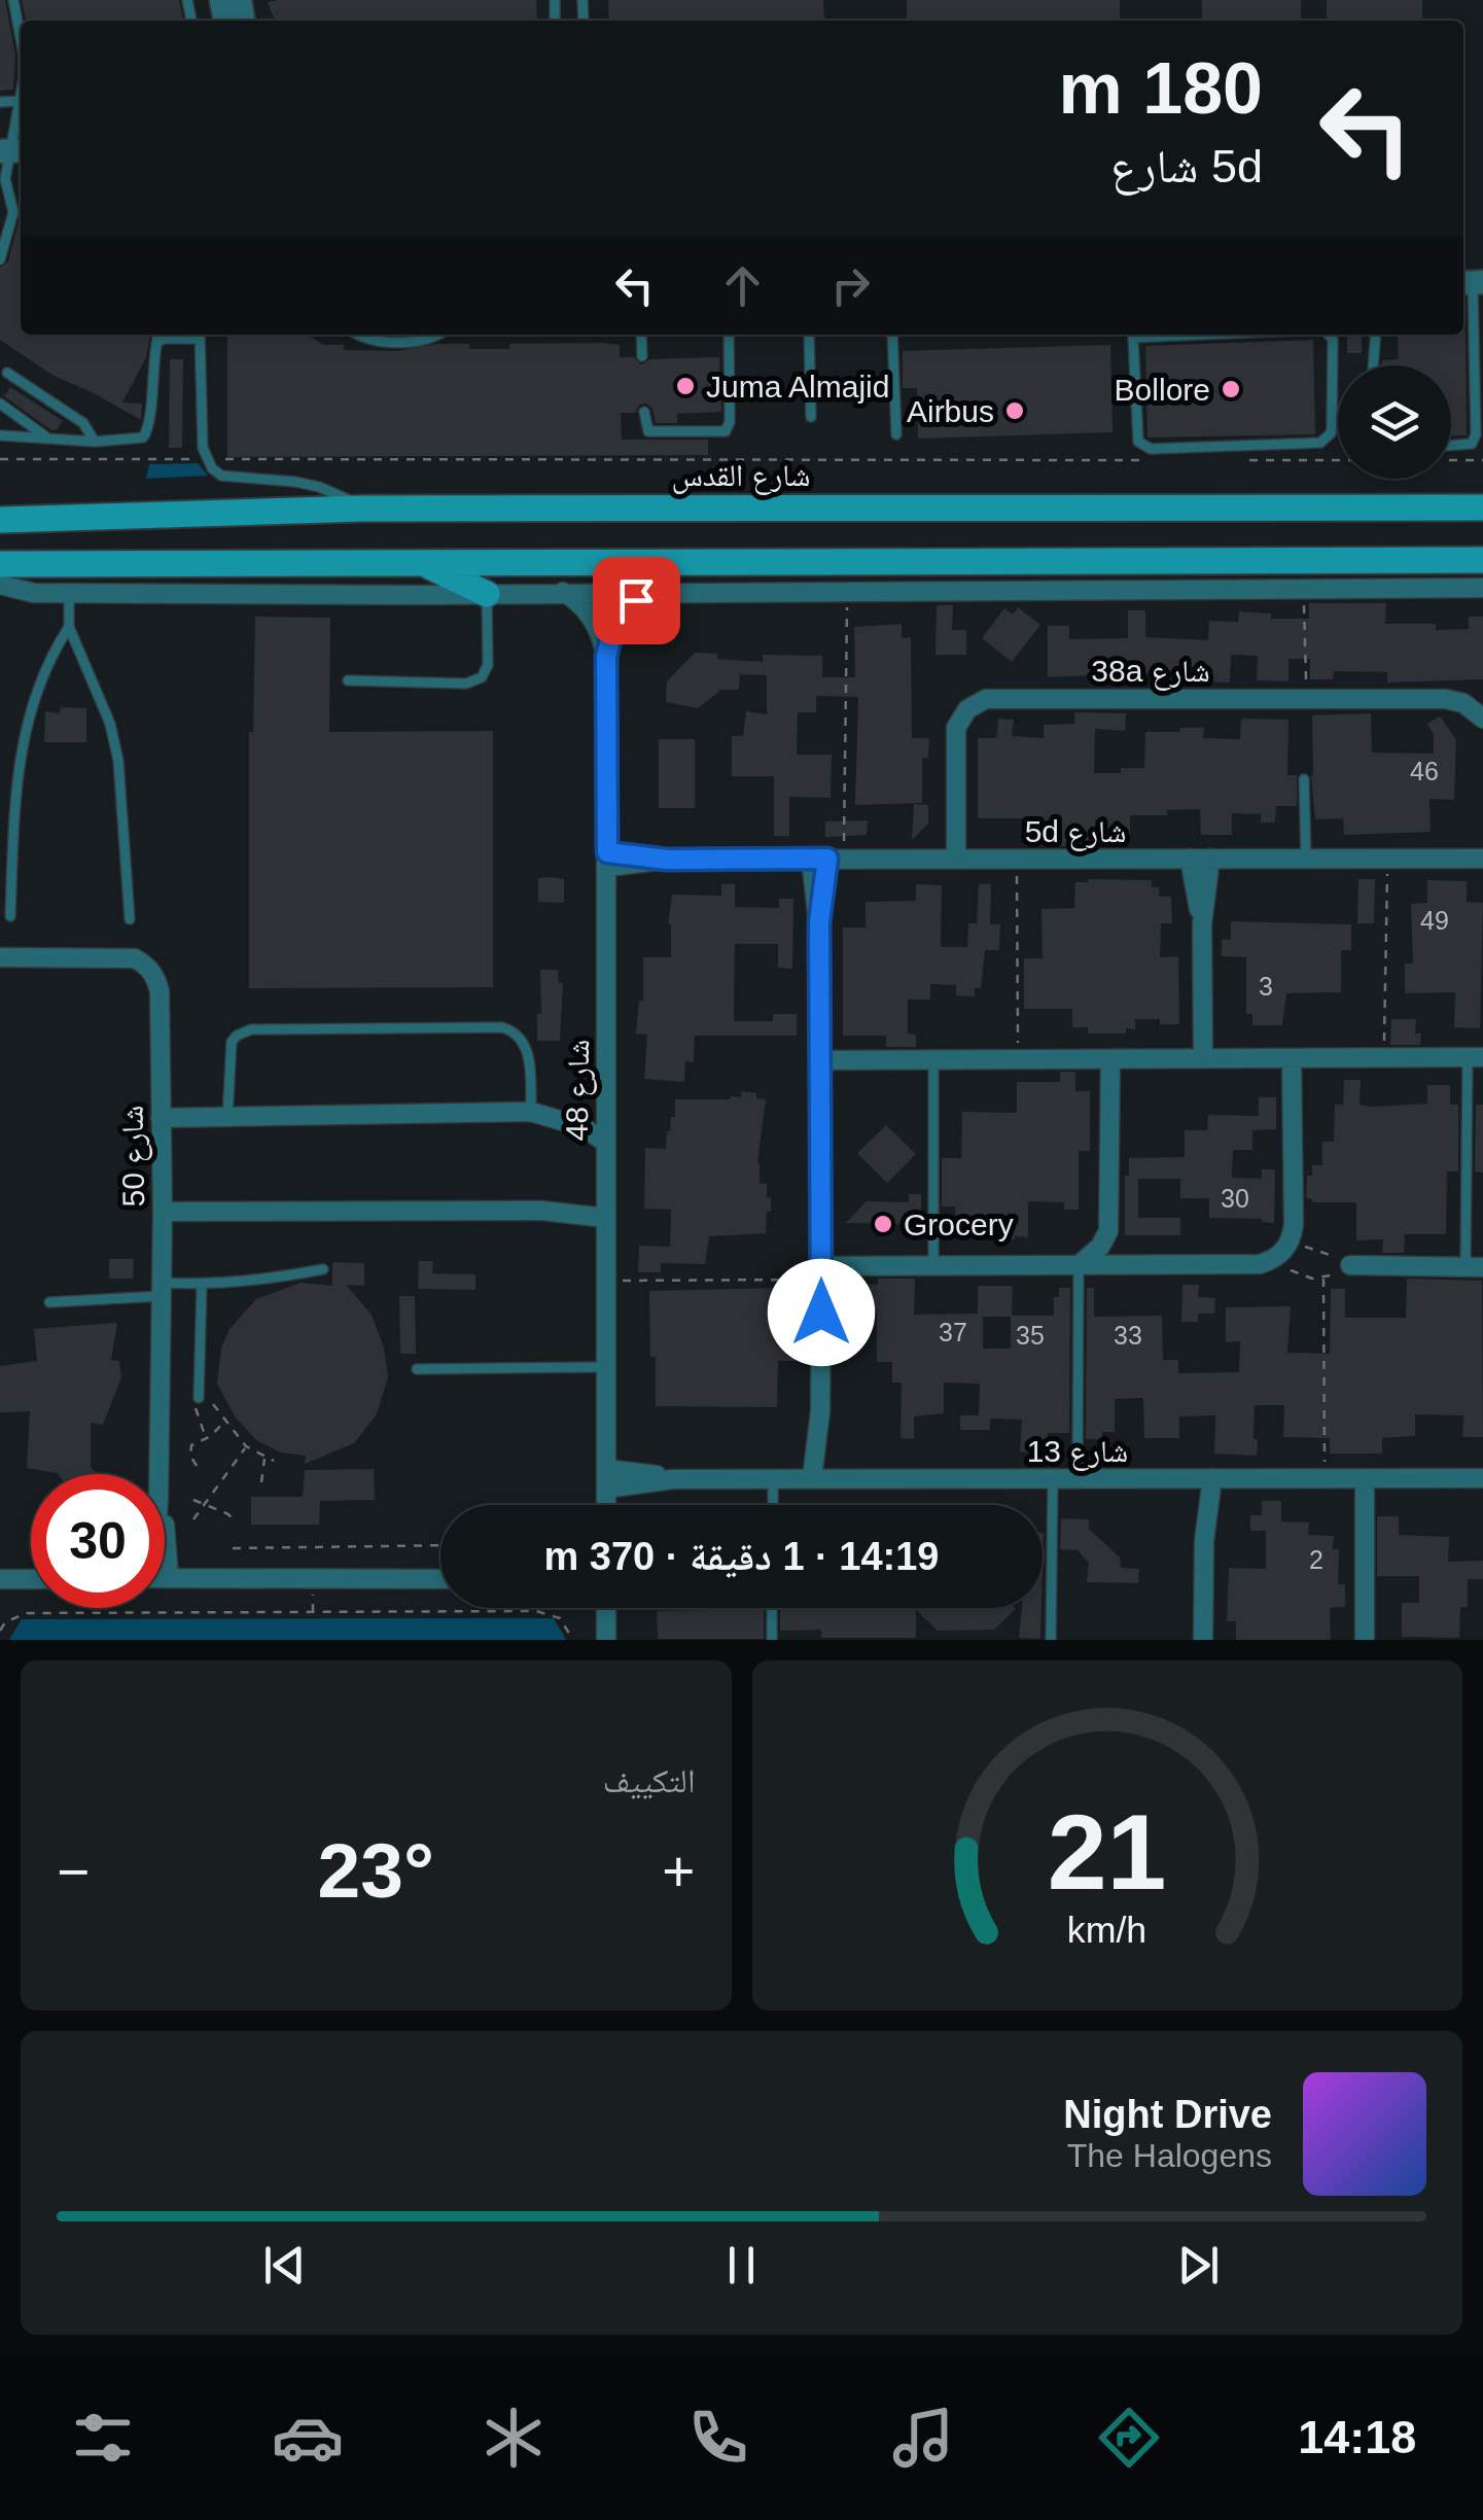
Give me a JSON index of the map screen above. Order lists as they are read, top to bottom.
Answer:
{
  "streets": {
    "main road": ["شارع القدس"],
    "street": [
      "38a شارع",
      "5d شارع",
      "شارع 48",
      "شارع 50",
      "شارع 13"
    ]
  },
  "crossings": [
    ["38a شارع", "5d شارع"],
    ["5d شارع", "شارع 48"],
    ["شارع 48", "شارع 13"]
  ],
  "places": [
    "Juma Almajid",
    "Bollore",
    "Airbus",
    "Grocery"
  ],
  "house_numbers": [
    "46",
    "49",
    "3",
    "30",
    "37",
    "35",
    "33",
    "2"
  ],
  "page": {
    "turn": ["180 m", "5d شارع"],
    "limit": "30",
    "trip": "14:19 · 1 دقيقة · 370 m",
    "tile": "التكييف",
    "heat": ["−", "23°", "+"],
    "song": ["Night Drive", "The Halogens"],
    "tabs": "14:18",
    "gauge": ["21", "km/h"]
  }
}
